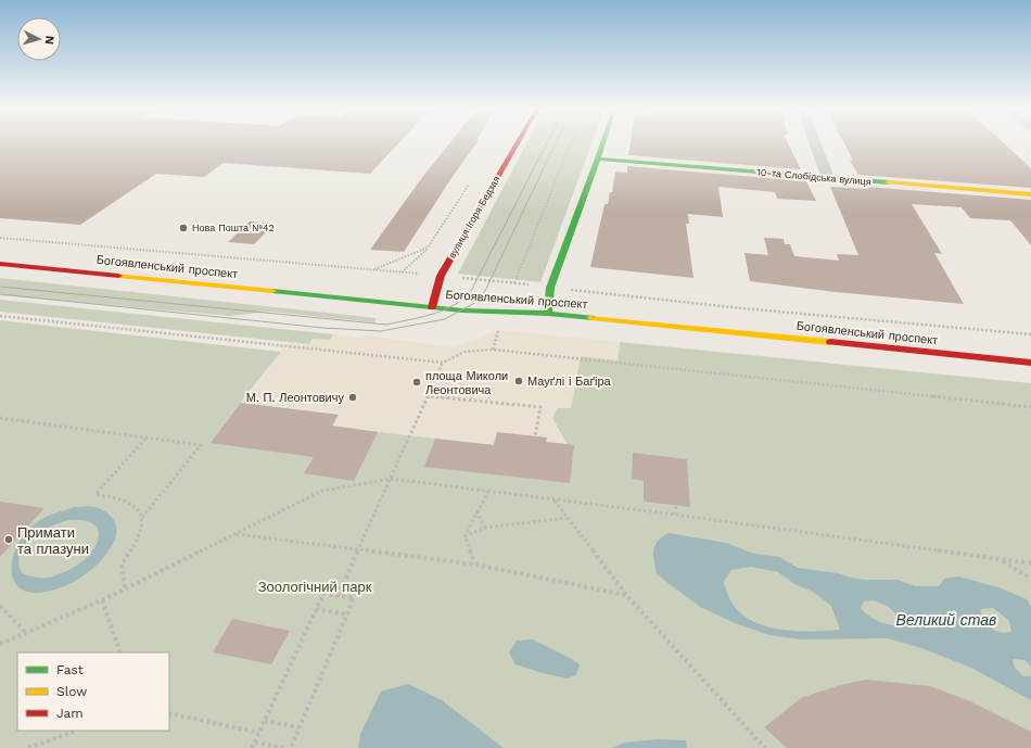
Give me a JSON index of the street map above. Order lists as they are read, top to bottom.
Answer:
{
  "streets": {
    "street": ["10-та Слобідська вулиця", "вулиця Ігоря Бедзая", "Богоявленський проспект"]
  },
  "crossings": [
    ["вулиця Ігоря Бедзая", "Богоявленський проспект"]
  ],
  "water": ["Великий став"],
  "parks": ["Зоологічний парк"],
  "places": [
    "Нова Пошта №42",
    "Мауґлі і Баґіра",
    "площа Миколи Леонтовича",
    "М. П. Леонтовичу",
    "Примати та плазуни"
  ],
  "legend": ["Fast", "Slow", "Jam"],
  "north": "right"
}
